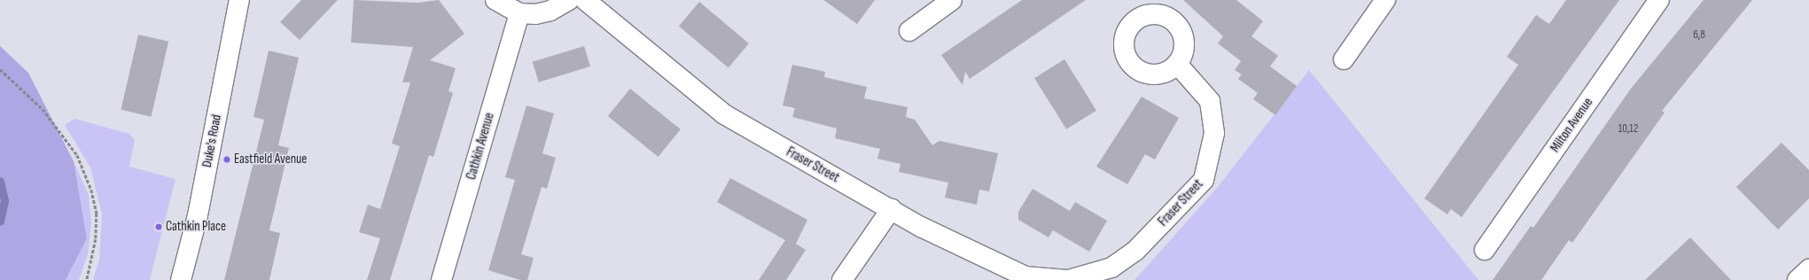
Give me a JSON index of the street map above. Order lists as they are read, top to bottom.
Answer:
{
  "streets": {
    "street": [
      "Milton Avenue",
      "Duke's Road",
      "Cathkin Avenue",
      "Fraser Street"
    ]
  },
  "places": ["Eastfield Avenue", "Cathkin Place"],
  "house_numbers": ["6,8", "10,12"]
}
